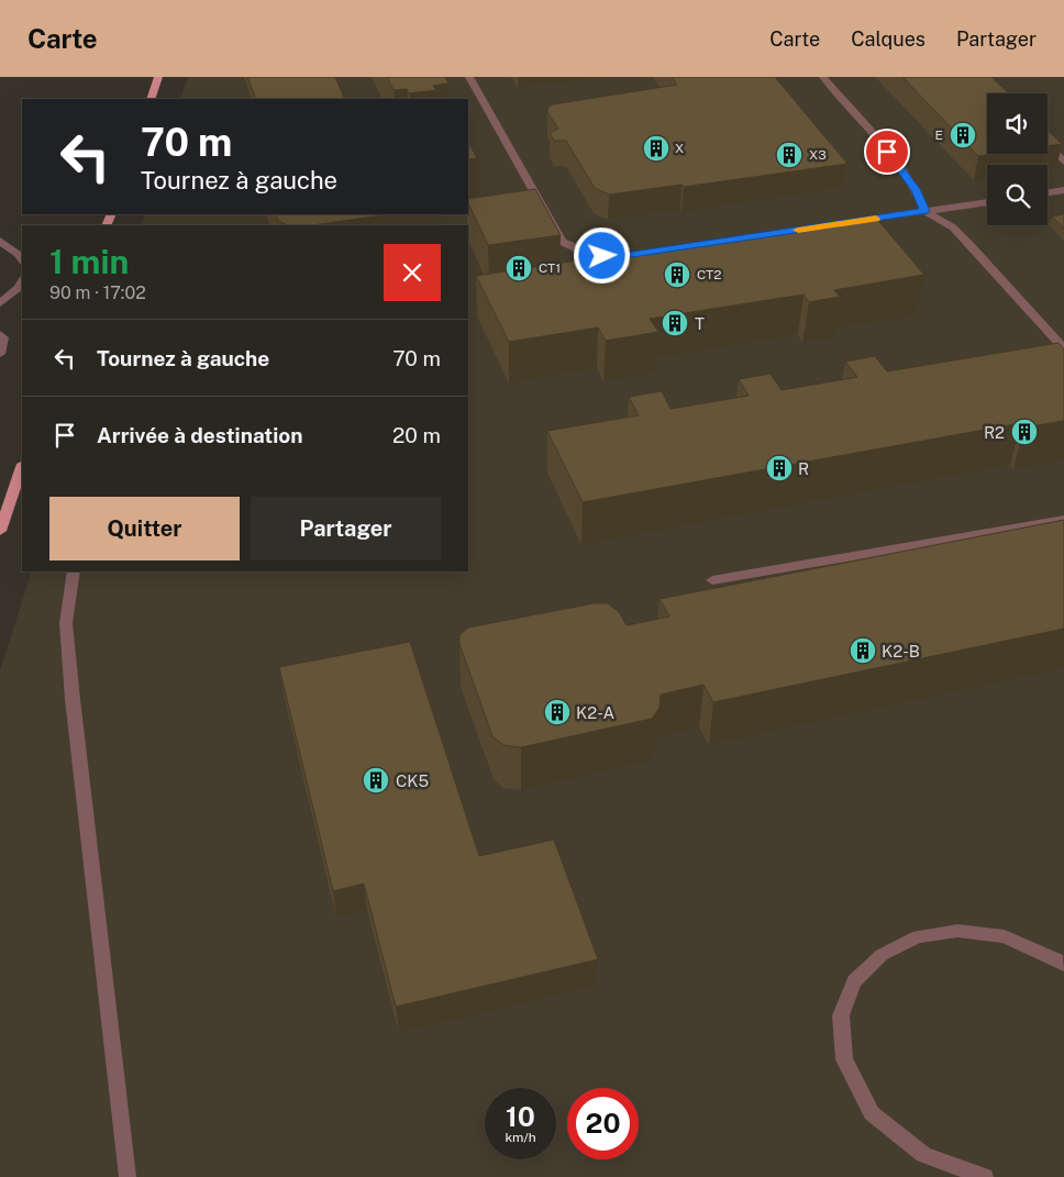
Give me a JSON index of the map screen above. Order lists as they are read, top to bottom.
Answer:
{
  "places": {
    "building": [
      "E",
      "X",
      "X3",
      "CT1",
      "CT2",
      "T",
      "R2",
      "R",
      "K2-B",
      "K2-A",
      "CK5"
    ]
  },
  "page": {
    "header": "Carte",
    "nav": ["Carte", "Calques", "Partager"],
    "turn": ["70 m", "Tournez à gauche"],
    "heading": ["1 min", "90 m · 17:02"],
    "list": [
      {
        "name": "Tournez à gauche",
        "value": "70 m"
      },
      {
        "name": "Arrivée à destination",
        "value": "20 m"
      }
    ],
    "buttons": ["Quitter", "Partager"],
    "speed": "10 km/h",
    "limit": "20"
  }
}
